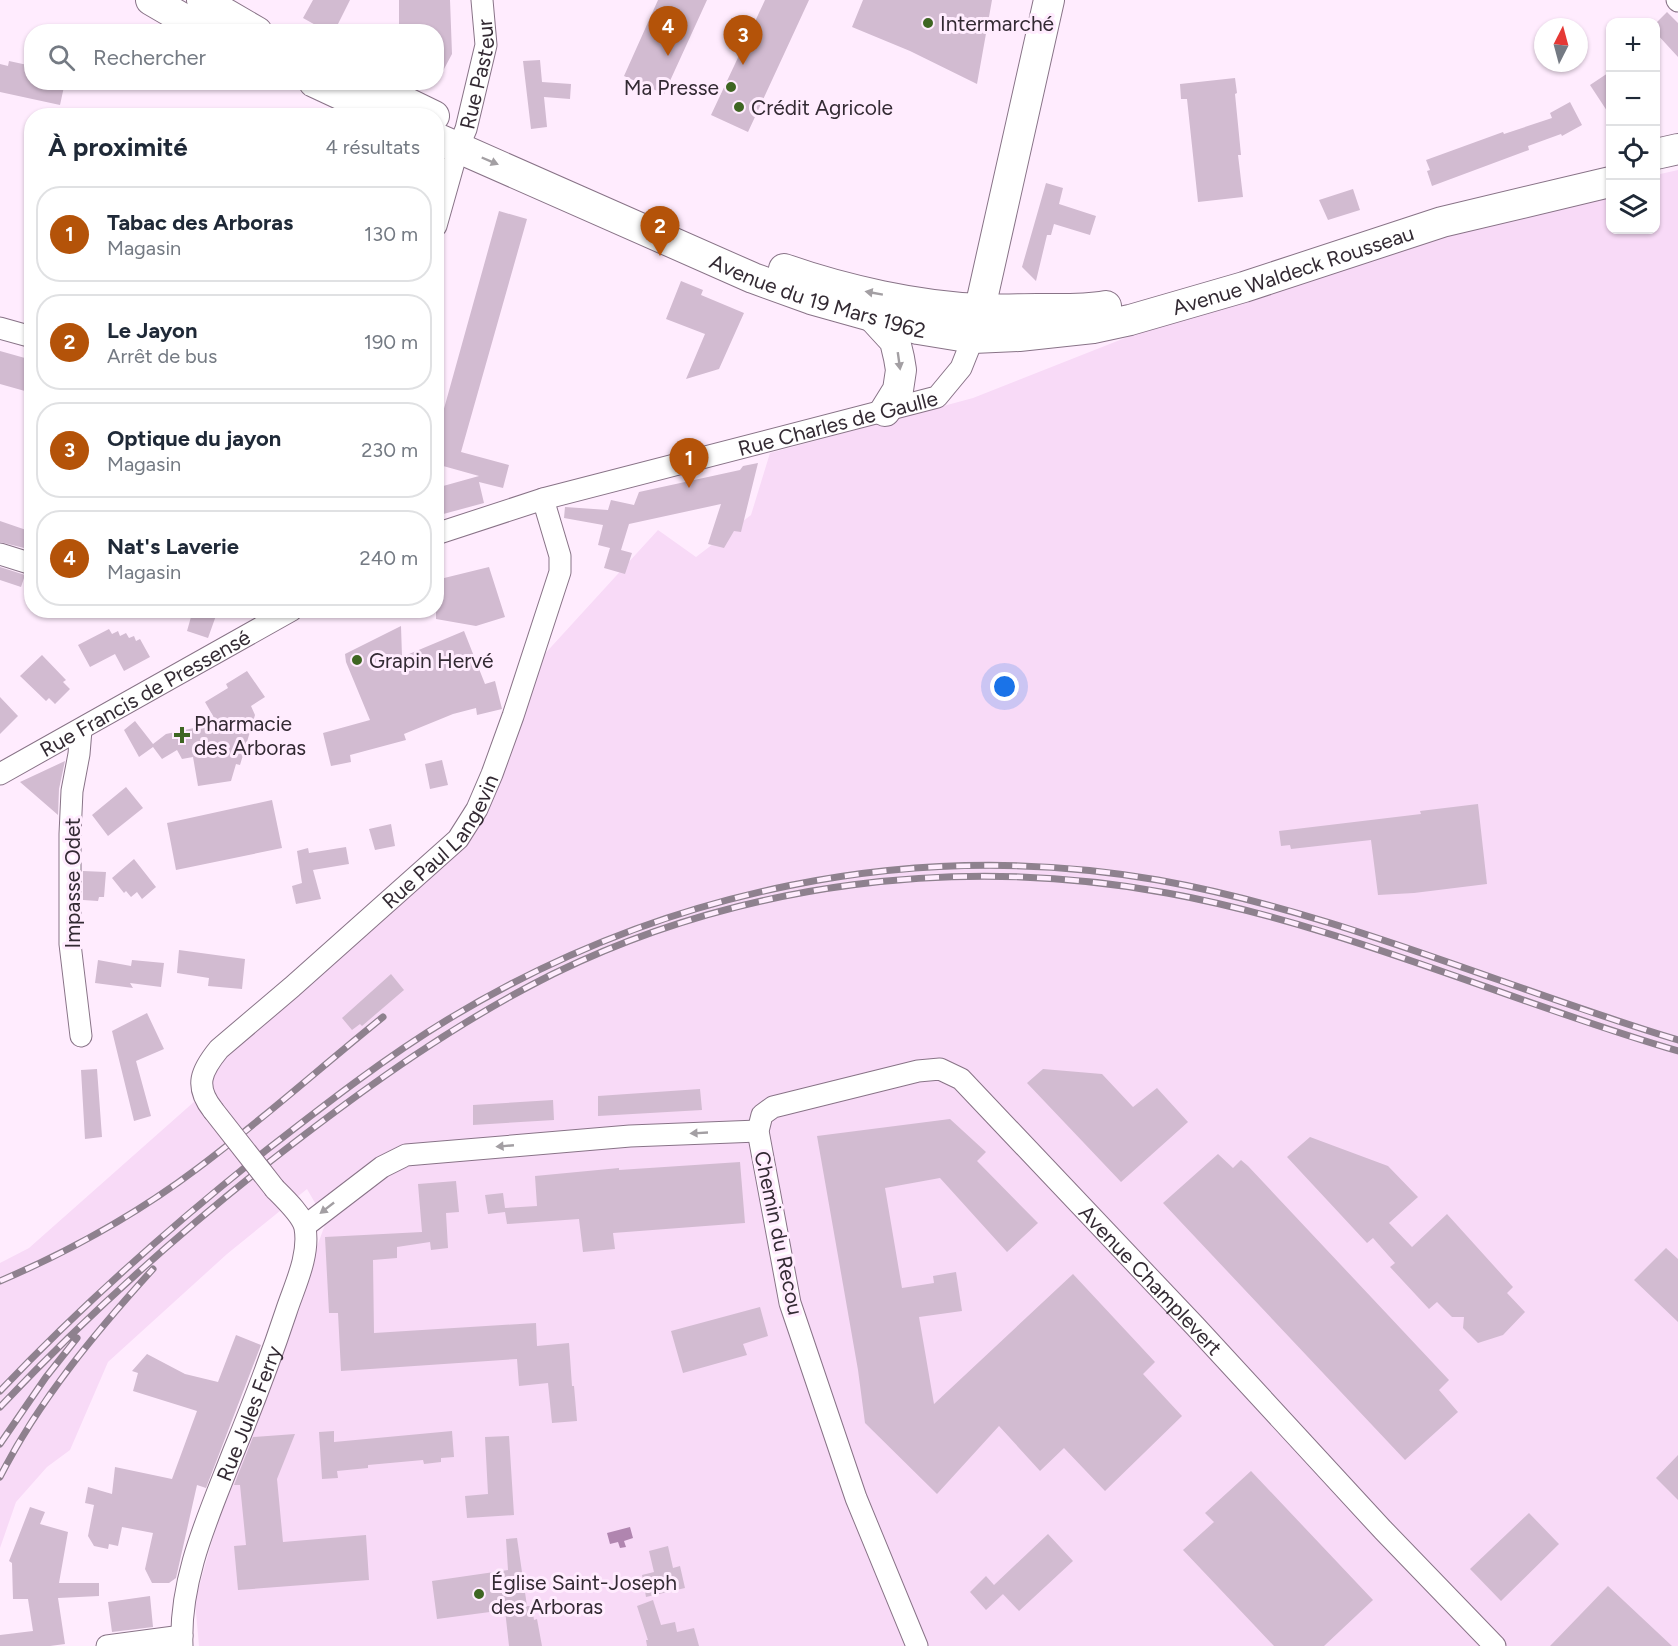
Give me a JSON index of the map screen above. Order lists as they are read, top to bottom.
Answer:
{
  "streets": {
    "main road": ["Avenue Waldeck Rousseau", "Avenue du 19 Mars 1962", "Rue Charles de Gaulle"],
    "street": [
      "Rue Pasteur",
      "Rue Francis de Pressensé",
      "Rue Paul Langevin",
      "Impasse Odet",
      "Chemin du Recou",
      "Avenue Champlevert",
      "Rue Jules Ferry"
    ]
  },
  "crossings": [
    ["Rue Pasteur", "Avenue du 19 Mars 1962"],
    ["Avenue Waldeck Rousseau", "Avenue du 19 Mars 1962"],
    ["Avenue Waldeck Rousseau", "Rue Charles de Gaulle"],
    ["Avenue du 19 Mars 1962", "Rue Charles de Gaulle"],
    ["Rue Charles de Gaulle", "Rue Paul Langevin"],
    ["Rue Francis de Pressensé", "Impasse Odet"],
    ["Rue Paul Langevin", "Chemin du Recou"],
    ["Rue Paul Langevin", "Rue Jules Ferry"],
    ["Chemin du Recou", "Avenue Champlevert"],
    ["Chemin du Recou", "Rue Jules Ferry"]
  ],
  "one_way": ["Chemin du Recou"],
  "places": {
    "other": [
      "Intermarché",
      "Ma Presse",
      "Crédit Agricole",
      "Grapin Hervé",
      "Église Saint-Joseph des Arboras"
    ],
    "health": ["Pharmacie des Arboras"]
  },
  "north": "top",
  "page": {
    "pins": [
      "4",
      "3",
      "2",
      "1"
    ],
    "map_buttons": ["+", "−"],
    "search": "Rechercher",
    "heading": ["À proximité", "4 résultats"],
    "list": [
      {
        "mark": "1",
        "name": "Tabac des Arboras",
        "note": "Magasin",
        "value": "130 m"
      },
      {
        "mark": "2",
        "name": "Le Jayon",
        "note": "Arrêt de bus",
        "value": "190 m"
      },
      {
        "mark": "3",
        "name": "Optique du jayon",
        "note": "Magasin",
        "value": "230 m"
      },
      {
        "mark": "4",
        "name": "Nat's Laverie",
        "note": "Magasin",
        "value": "240 m"
      }
    ]
  }
}
